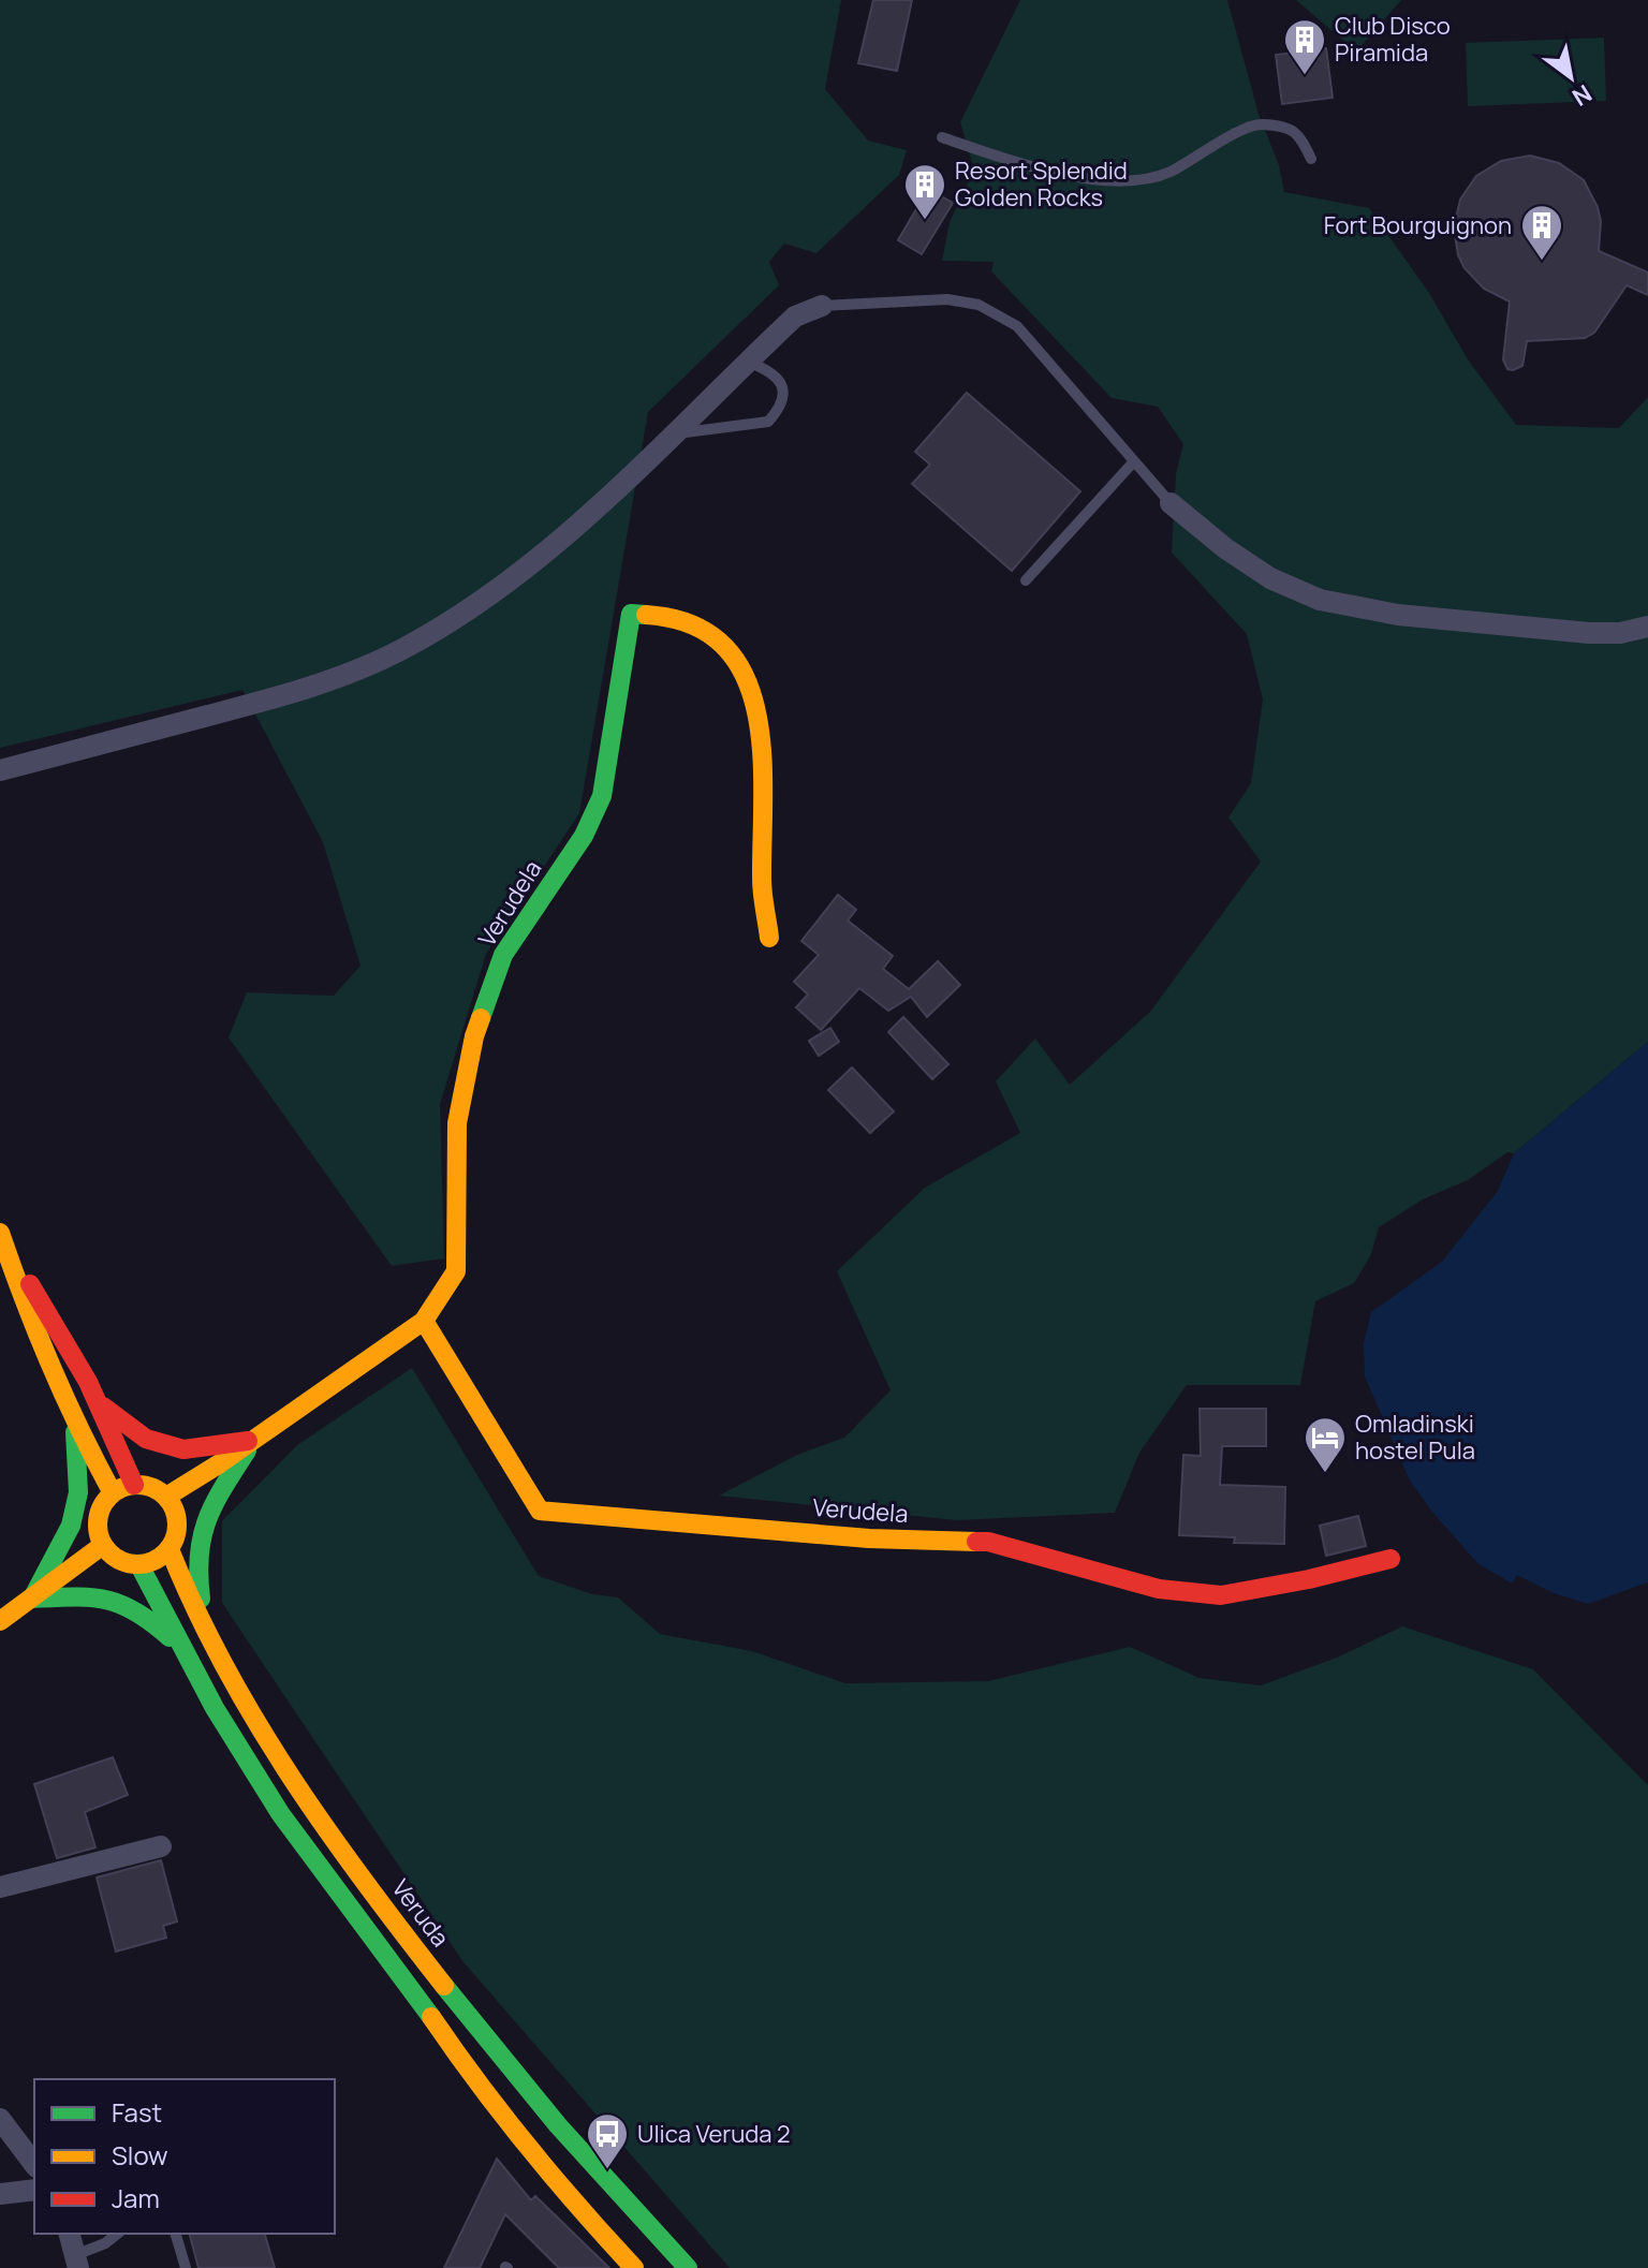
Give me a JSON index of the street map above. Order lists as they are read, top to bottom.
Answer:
{
  "streets": {
    "main road": ["Verudela", "Veruda"]
  },
  "crossings": [
    ["Verudela", "Veruda"]
  ],
  "places": {
    "building": ["Club Disco Piramida", "Resort Splendid Golden Rocks", "Fort Bourguignon"],
    "hotel": ["Omladinski hostel Pula"],
    "bus stop": ["Ulica Veruda 2"]
  },
  "legend": ["Fast", "Slow", "Jam"],
  "north": "bottom right"
}
